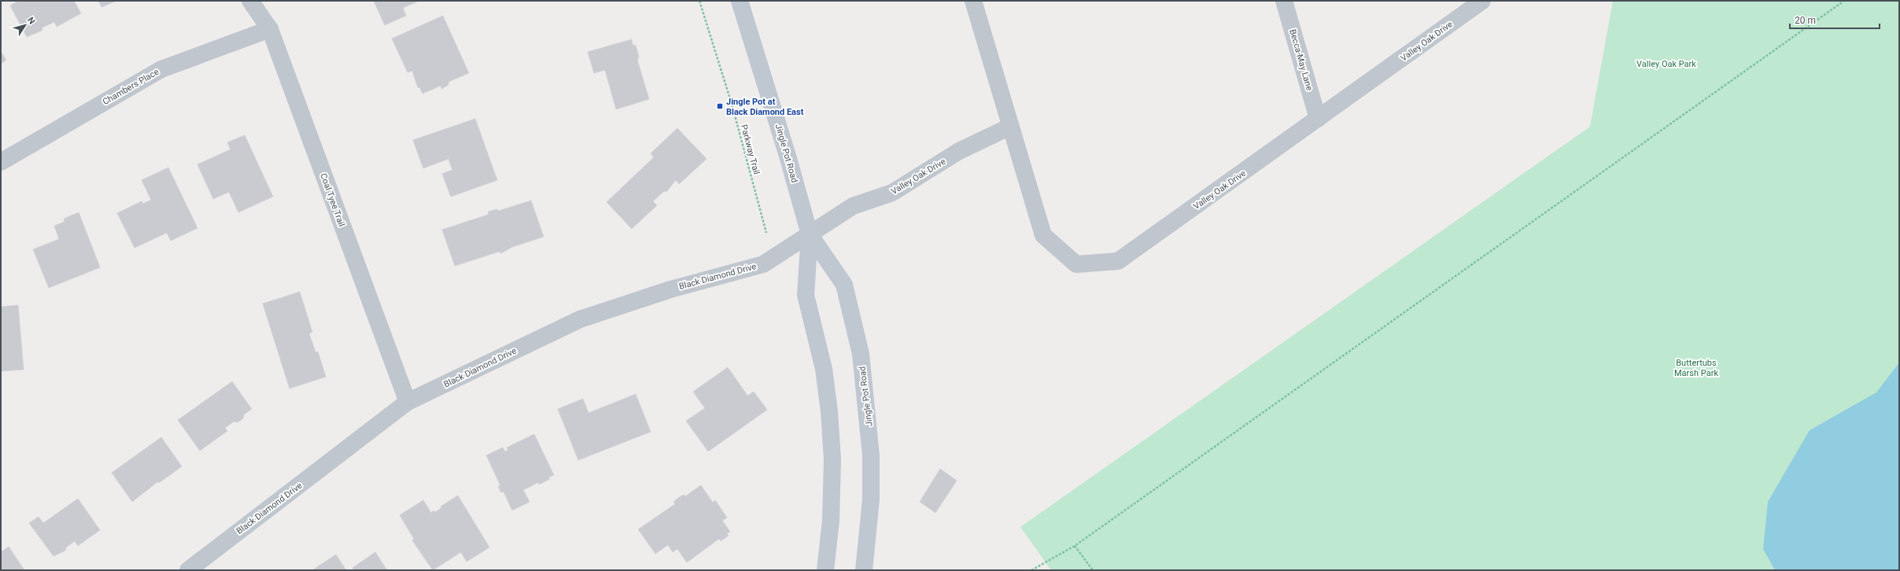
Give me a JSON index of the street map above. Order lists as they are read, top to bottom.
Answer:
{
  "streets": {
    "main road": ["Jingle Pot Road"],
    "street": [
      "Valley Oak Drive",
      "Becca-May Lane",
      "Chambers Place",
      "Coal Tyee Trail",
      "Black Diamond Drive"
    ],
    "path": ["Parkway Trail"]
  },
  "crossings": [
    ["Valley Oak Drive", "Becca-May Lane"],
    ["Valley Oak Drive", "Jingle Pot Road"],
    ["Valley Oak Drive", "Black Diamond Drive"],
    ["Chambers Place", "Coal Tyee Trail"],
    ["Jingle Pot Road", "Black Diamond Drive"],
    ["Coal Tyee Trail", "Black Diamond Drive"]
  ],
  "parks": ["Valley Oak Park", "Buttertubs Marsh Park"],
  "places": {
    "transit": ["Jingle Pot at Black Diamond East"]
  },
  "scale_bar": "20 m",
  "north": "top right"
}
